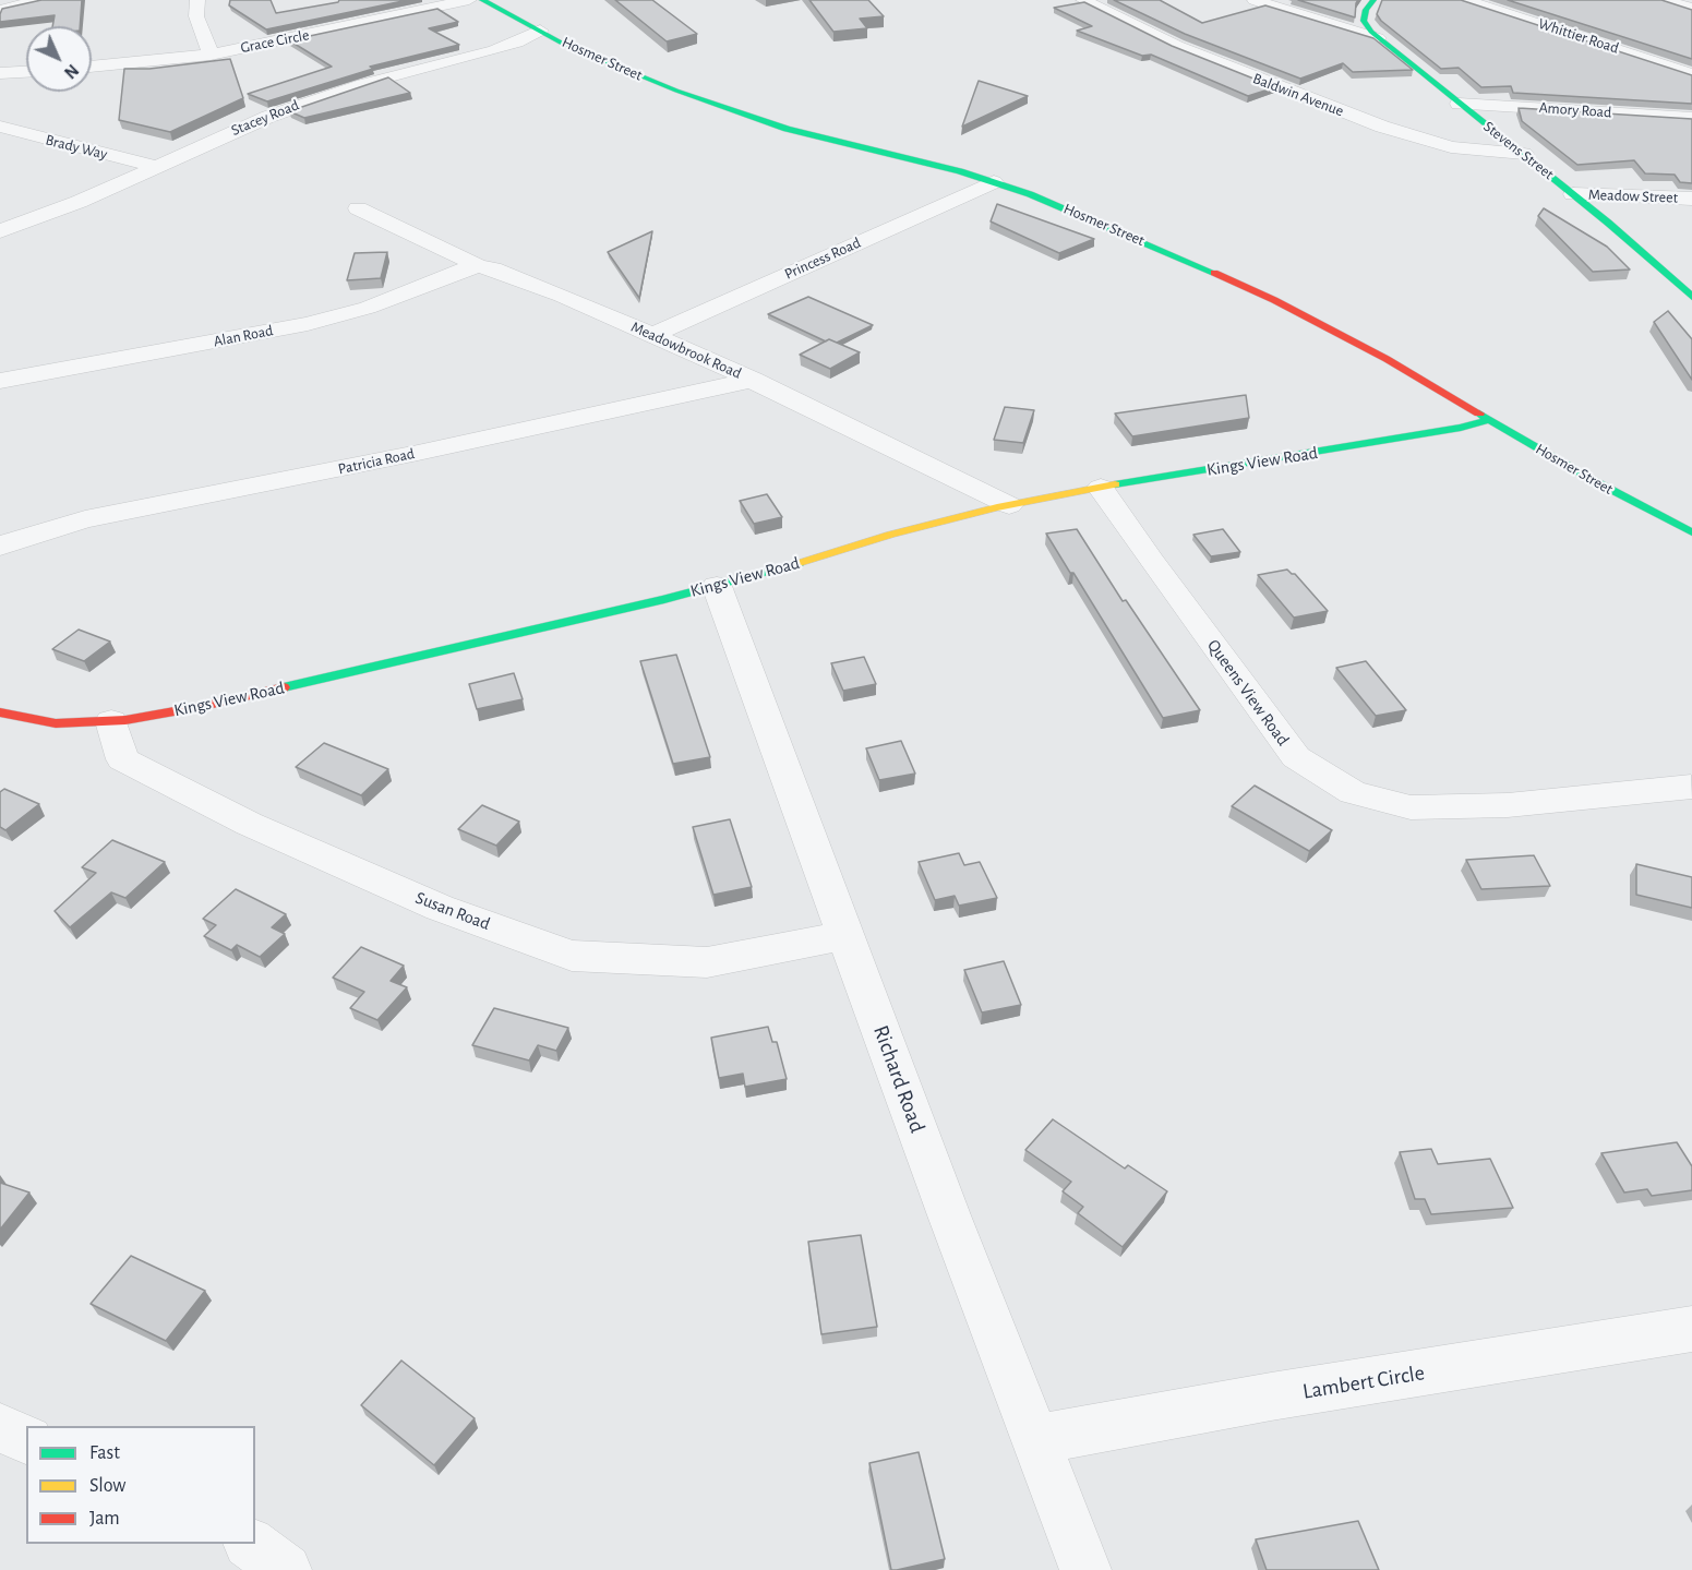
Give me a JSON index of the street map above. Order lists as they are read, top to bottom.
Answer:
{
  "streets": {
    "street": [
      "Whittier Road",
      "Grace Circle",
      "Hosmer Street",
      "Baldwin Avenue",
      "Amory Road",
      "Stacey Road",
      "Brady Way",
      "Stevens Street",
      "Meadow Street",
      "Princess Road",
      "Alan Road",
      "Meadowbrook Road",
      "Patricia Road",
      "Kings View Road",
      "Queens View Road",
      "Susan Road",
      "Richard Road",
      "Lambert Circle"
    ]
  },
  "crossings": [
    ["Hosmer Street", "Stacey Road"],
    ["Hosmer Street", "Princess Road"],
    ["Hosmer Street", "Kings View Road"],
    ["Baldwin Avenue", "Stevens Street"],
    ["Amory Road", "Stevens Street"],
    ["Stacey Road", "Brady Way"],
    ["Stevens Street", "Meadow Street"],
    ["Princess Road", "Meadowbrook Road"],
    ["Alan Road", "Meadowbrook Road"],
    ["Meadowbrook Road", "Patricia Road"],
    ["Meadowbrook Road", "Kings View Road"],
    ["Kings View Road", "Queens View Road"],
    ["Kings View Road", "Susan Road"],
    ["Kings View Road", "Richard Road"],
    ["Susan Road", "Richard Road"],
    ["Richard Road", "Lambert Circle"]
  ],
  "legend": ["Fast", "Slow", "Jam"],
  "north": "bottom right"
}
